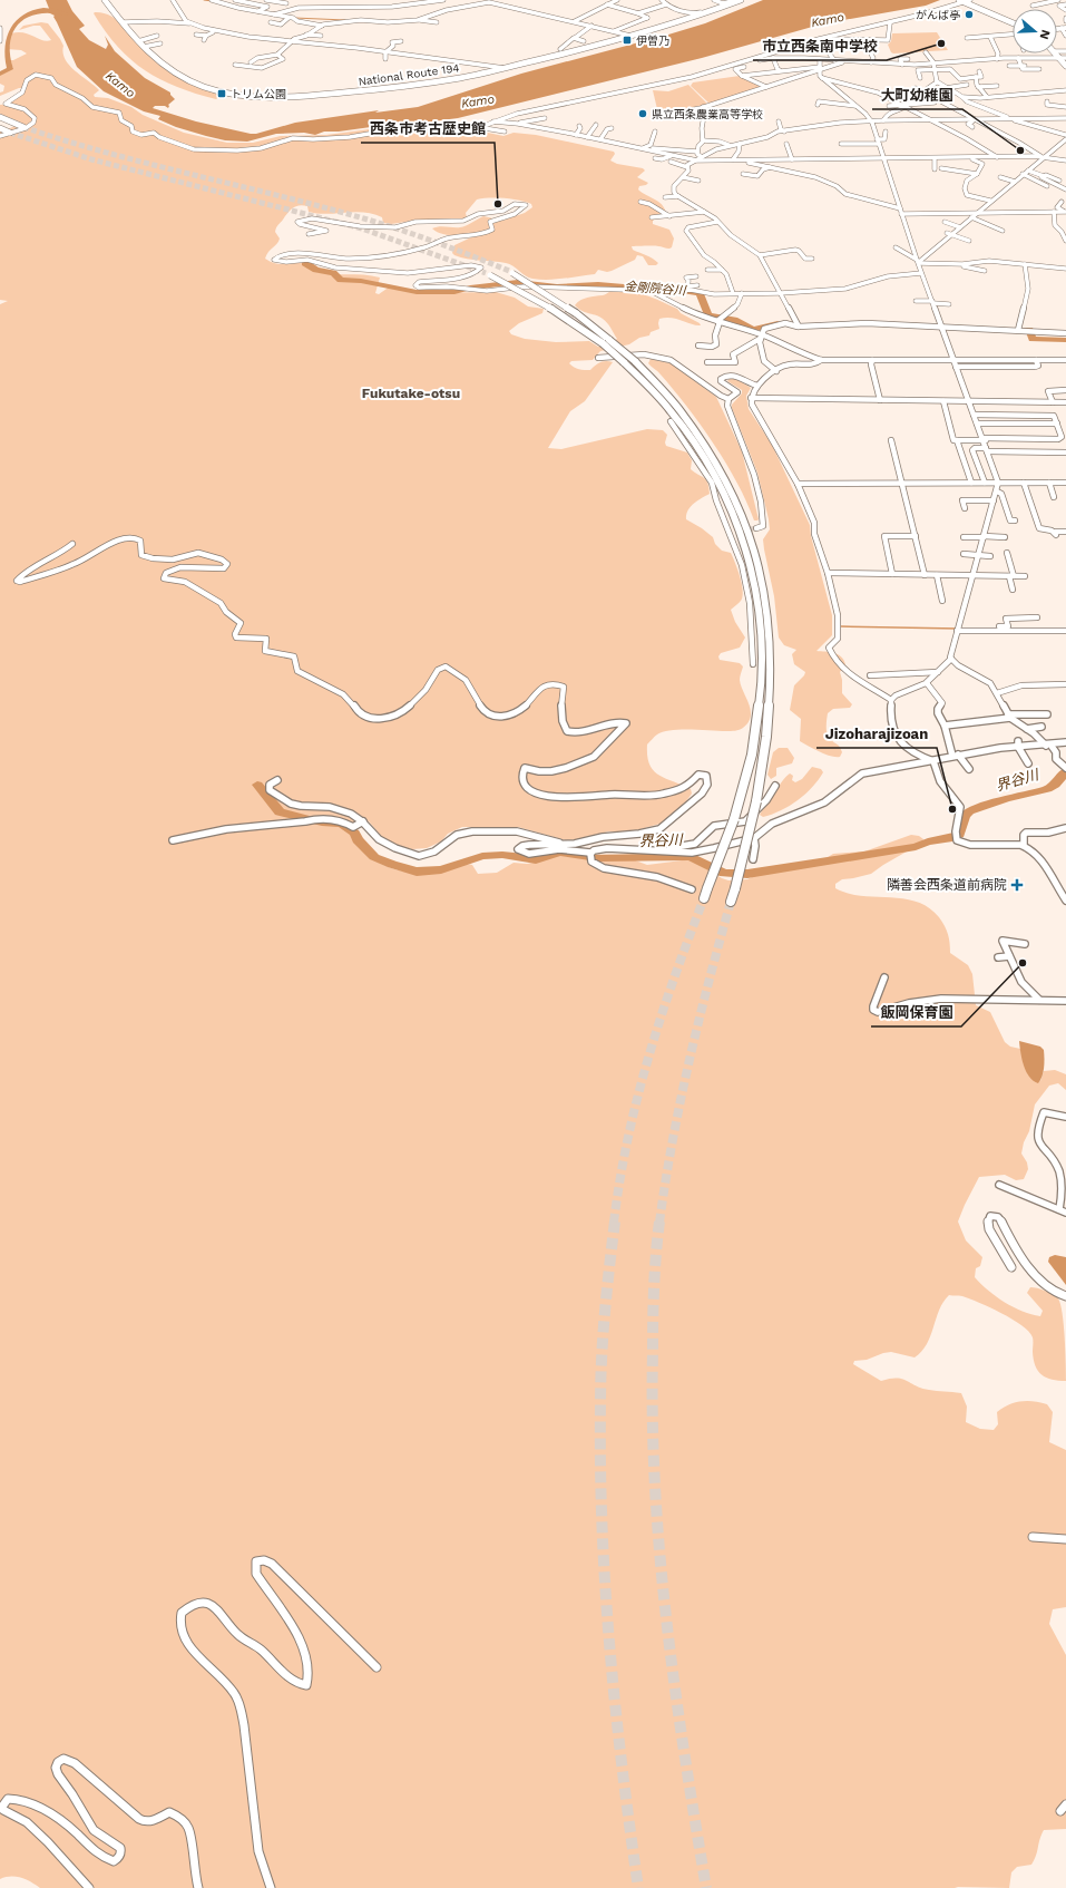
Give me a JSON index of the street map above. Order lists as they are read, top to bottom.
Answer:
{
  "streets": {
    "highway": ["National Route 194"]
  },
  "districts": ["Fukutake-otsu"],
  "water": ["Kamo", "金剛院谷川", "界谷川"],
  "places": {
    "other": [
      "がんば亭",
      "市立西条南中学校",
      "県立西条農業高等学校",
      "大町幼稚園",
      "西条市考古歴史館",
      "Jizoharajizoan",
      "飯岡保育園"
    ],
    "transit": ["伊曽乃", "トリム公園"],
    "health": ["隣善会西条道前病院"]
  },
  "north": "right"
}
